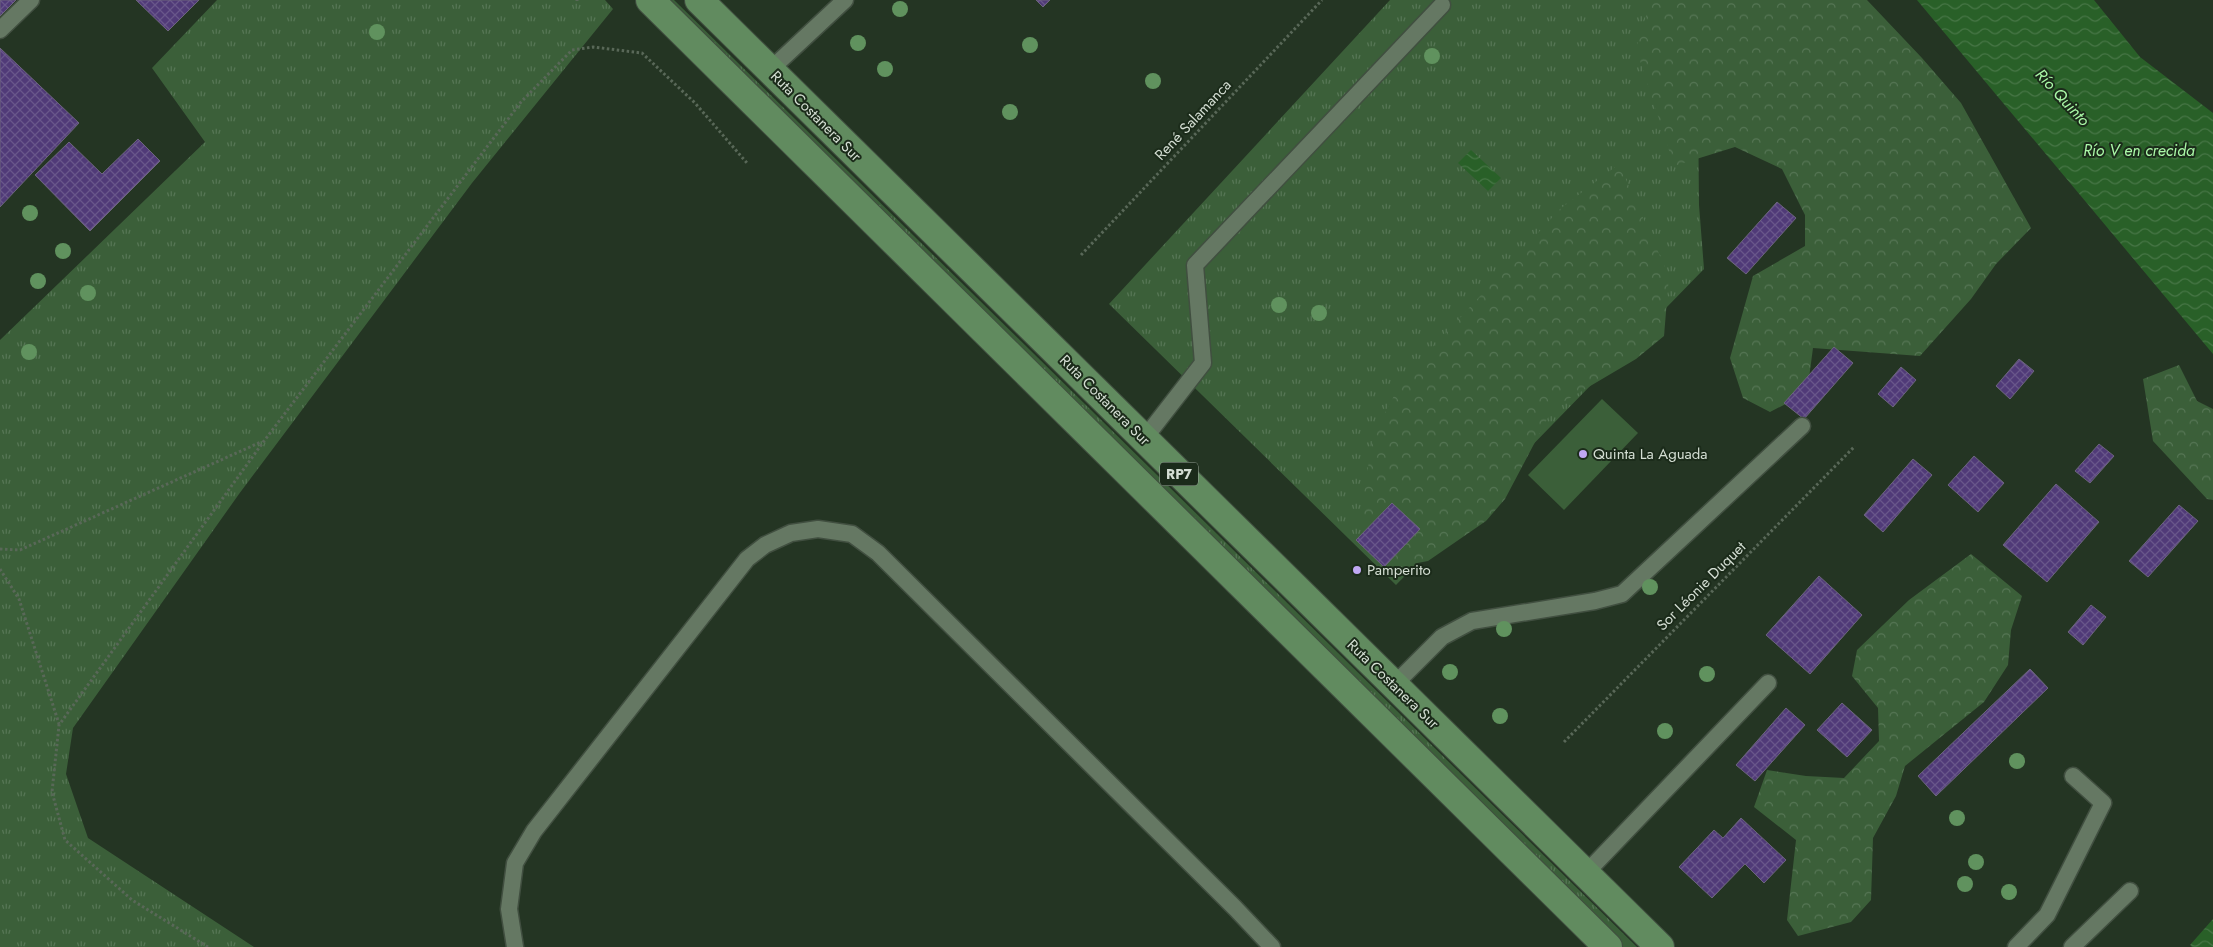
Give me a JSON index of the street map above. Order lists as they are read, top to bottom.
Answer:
{
  "streets": {
    "main road": ["Ruta Costanera Sur", "RP7"],
    "path": ["René Salamanca", "Sor Léonie Duquet"]
  },
  "water": ["Río Quinto", "Río V en crecida"],
  "places": ["Quinta La Aguada", "Pamperito"]
}
